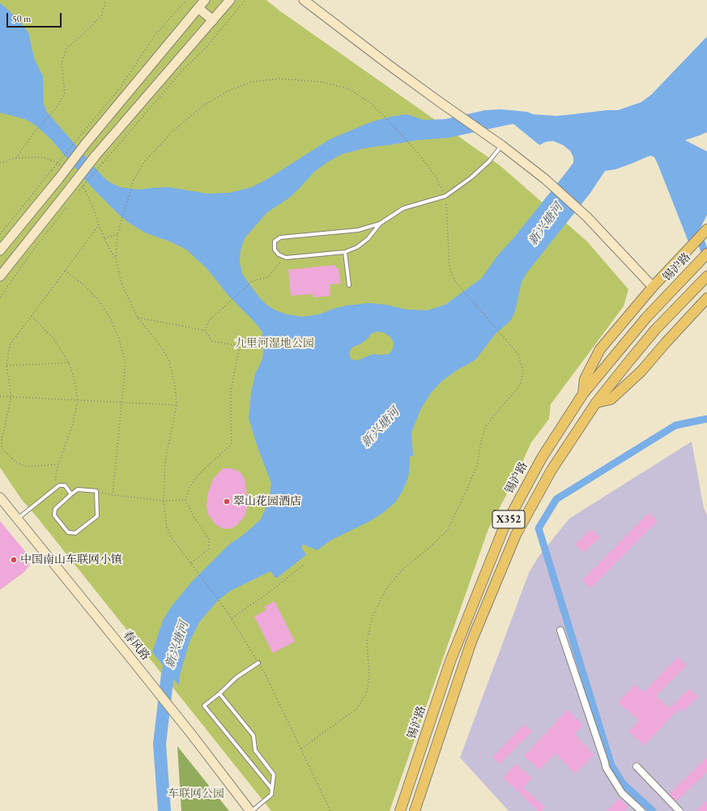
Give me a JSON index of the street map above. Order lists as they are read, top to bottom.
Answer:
{
  "streets": {
    "main road": ["锡沪路", "X352", "春风路"]
  },
  "water": ["新兴塘河"],
  "parks": ["九里河湿地公园", "车联网公园"],
  "places": ["翠山花园酒店", "中国南山车联网小镇"],
  "scale_bar": "50 m"
}
